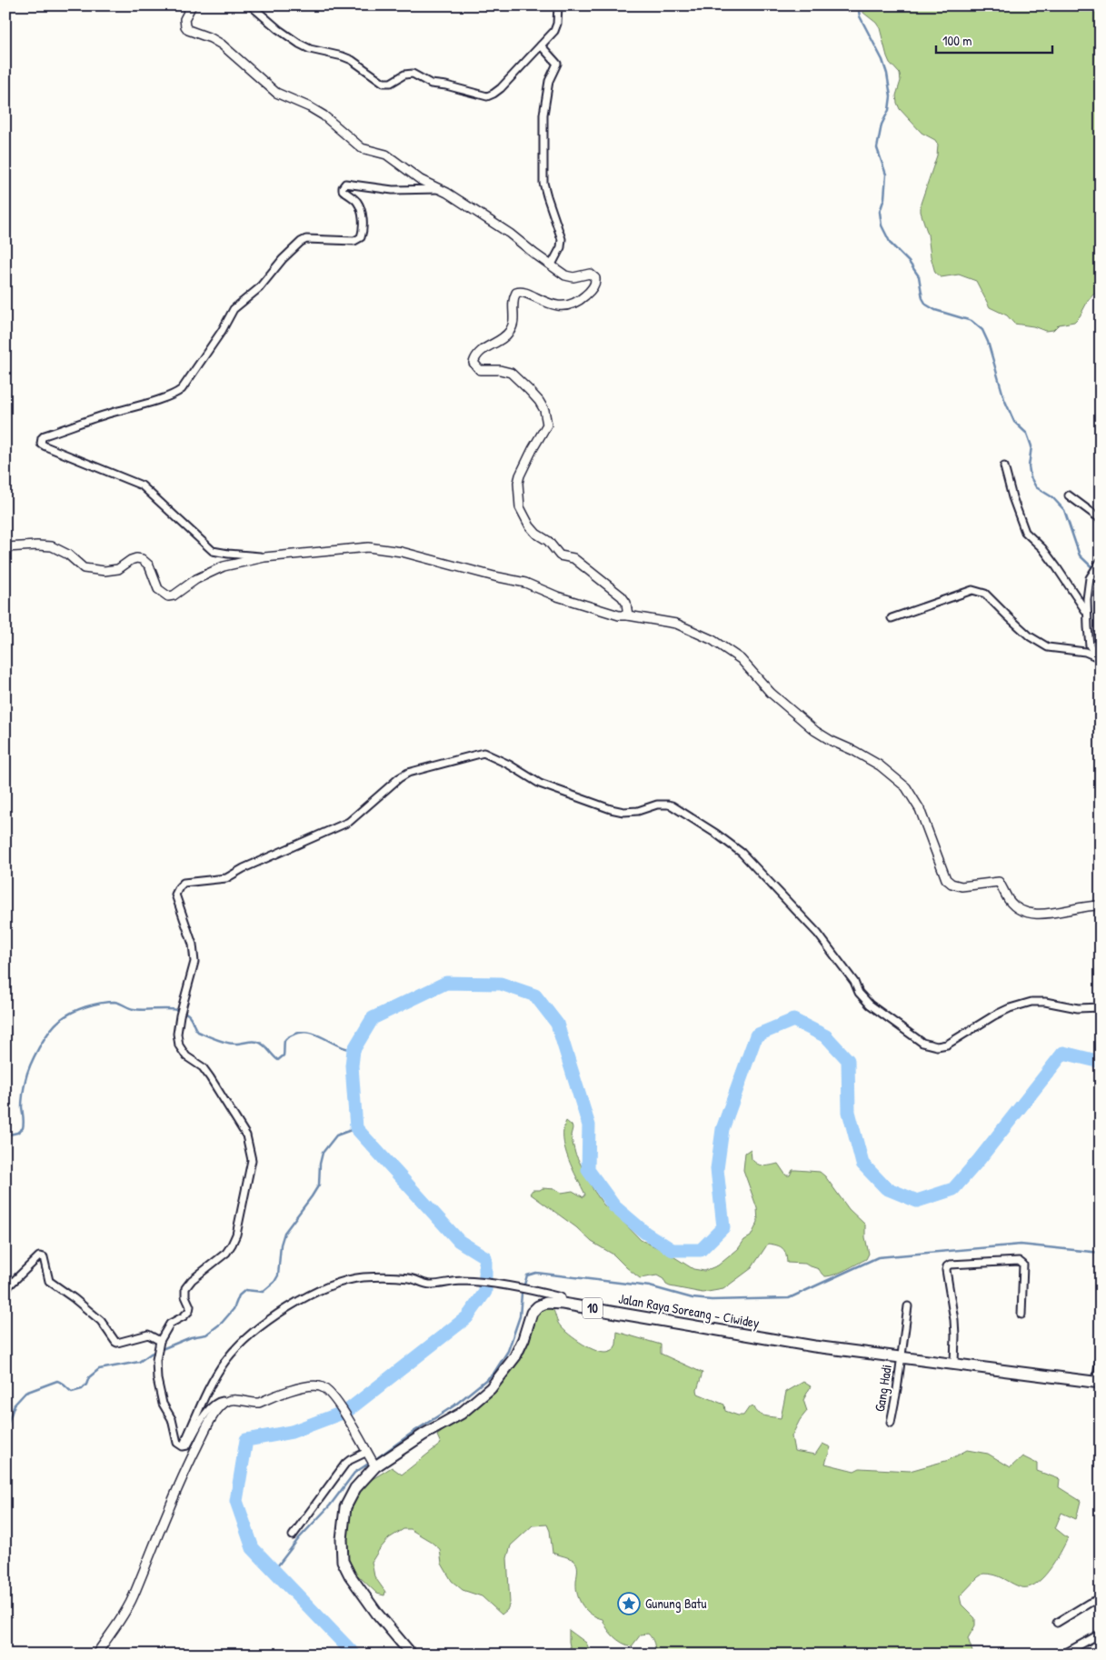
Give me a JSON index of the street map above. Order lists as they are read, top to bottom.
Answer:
{
  "streets": {
    "highway": ["10", "Jalan Raya Soreang - Ciwidey"],
    "street": ["Gang Hadi"]
  },
  "crossings": [
    ["Jalan Raya Soreang - Ciwidey", "Gang Hadi"]
  ],
  "places": {
    "place": ["Gunung Batu"]
  },
  "scale_bar": "100 m"
}
